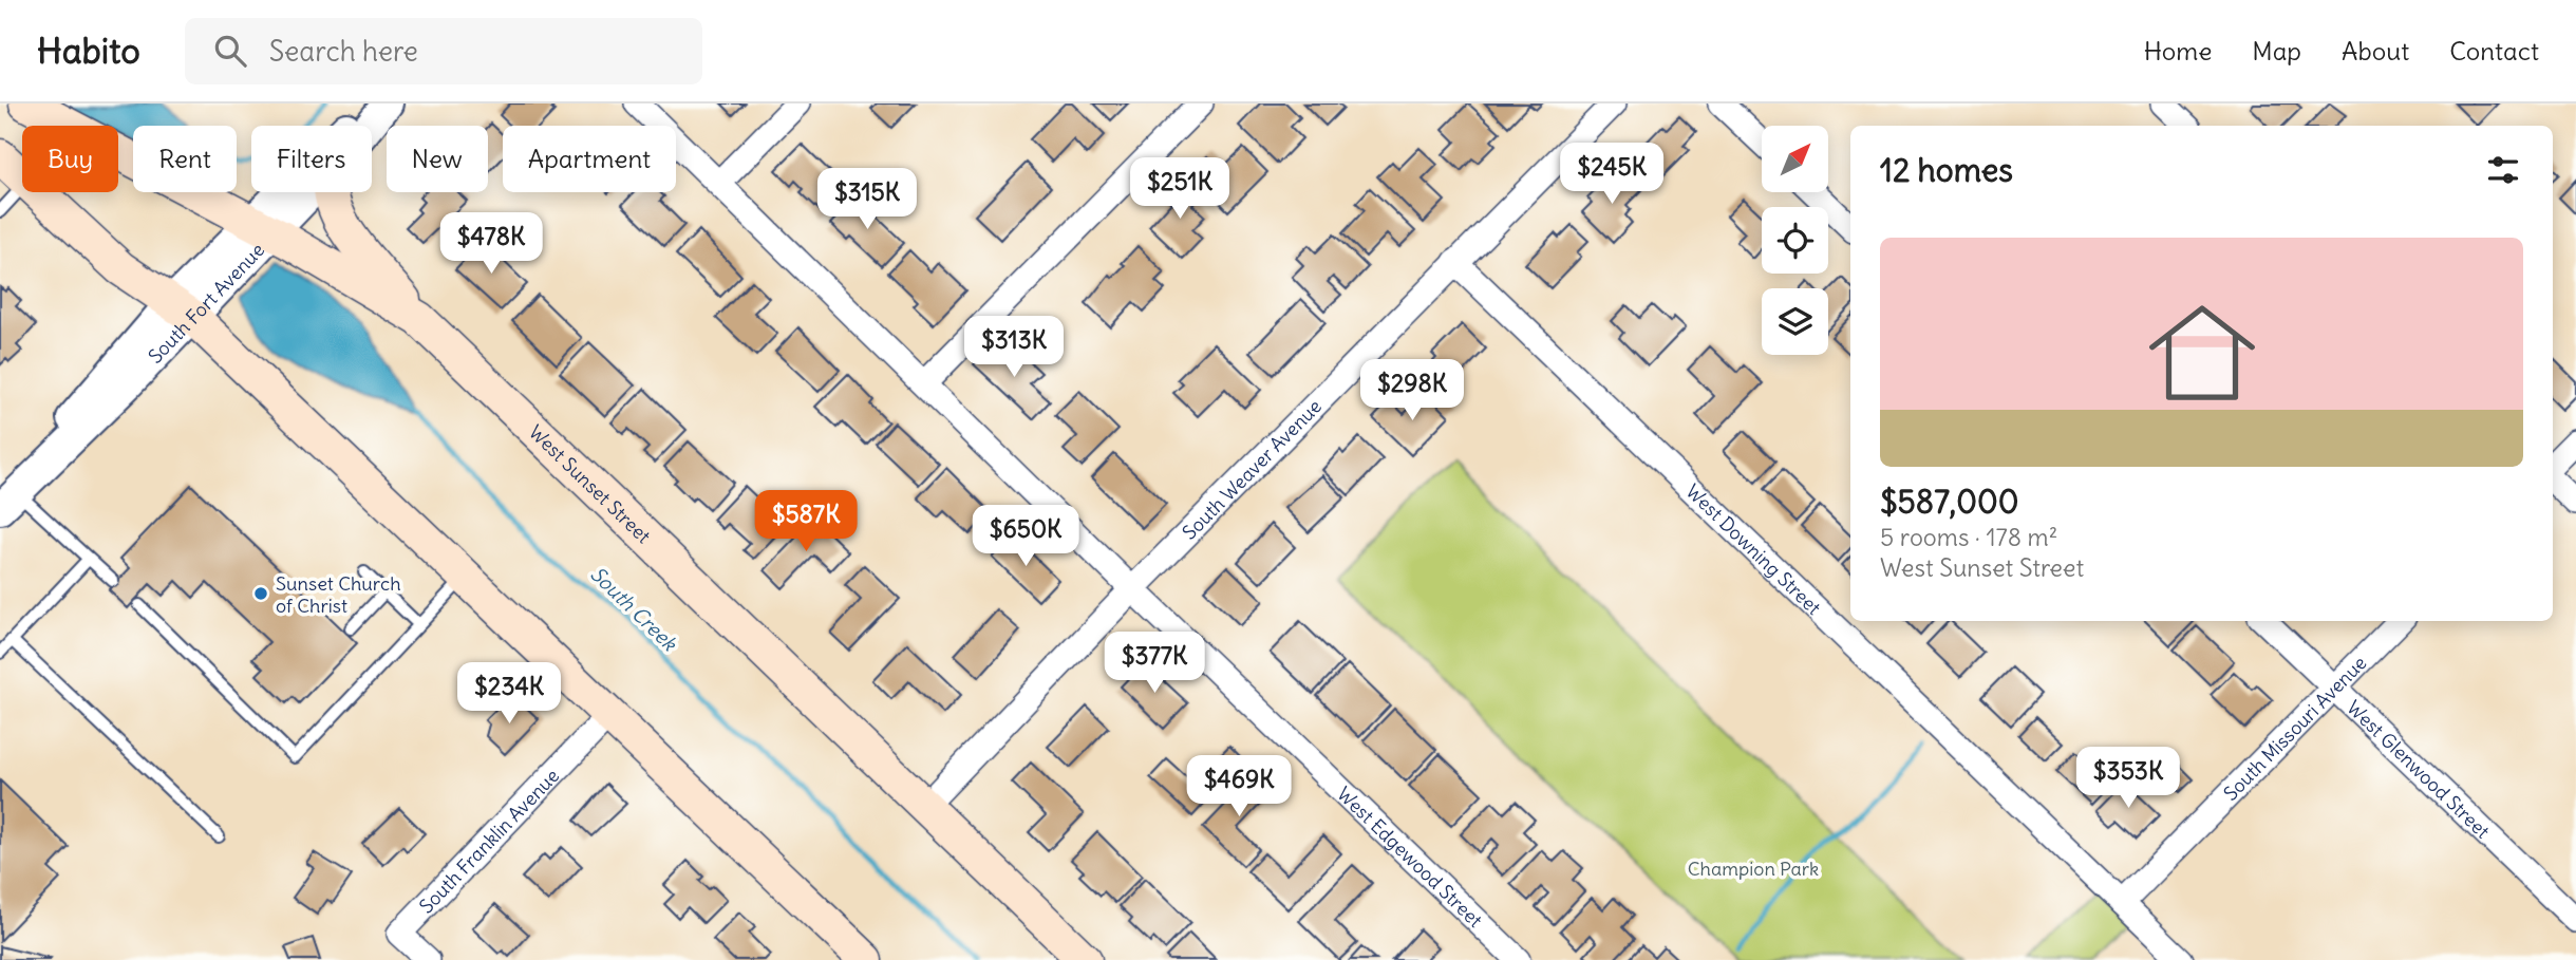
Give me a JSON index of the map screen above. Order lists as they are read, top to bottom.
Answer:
{
  "streets": {
    "main road": ["West Sunset Street"],
    "street": [
      "South Fort Avenue",
      "South Weaver Avenue",
      "West Downing Street",
      "South Missouri Avenue",
      "West Glenwood Street",
      "South Franklin Avenue",
      "West Edgewood Street"
    ]
  },
  "crossings": [
    ["South Fort Avenue", "West Sunset Street"],
    ["South Weaver Avenue", "West Sunset Street"],
    ["South Weaver Avenue", "West Downing Street"],
    ["South Weaver Avenue", "West Edgewood Street"],
    ["West Downing Street", "South Missouri Avenue"],
    ["South Missouri Avenue", "West Glenwood Street"]
  ],
  "water": ["South Creek"],
  "parks": ["Champion Park"],
  "places": ["Sunset Church of Christ"],
  "north": "top right",
  "page": {
    "header": "Habito",
    "search": "Search here",
    "nav": [
      "Home",
      "Map",
      "About",
      "Contact"
    ],
    "chip": [
      "Buy",
      "Rent",
      "Filters",
      "New",
      "Apartment"
    ],
    "heading": "12 homes",
    "price": [
      "$245K",
      "$251K",
      "$315K",
      "$478K",
      "$313K",
      "$298K",
      "$587K",
      "$650K",
      "$377K",
      "$234K",
      "$353K",
      "$469K"
    ],
    "list": [
      {
        "name": "$587,000",
        "note": "5 rooms · 178 m² · West Sunset Street"
      }
    ]
  }
}
